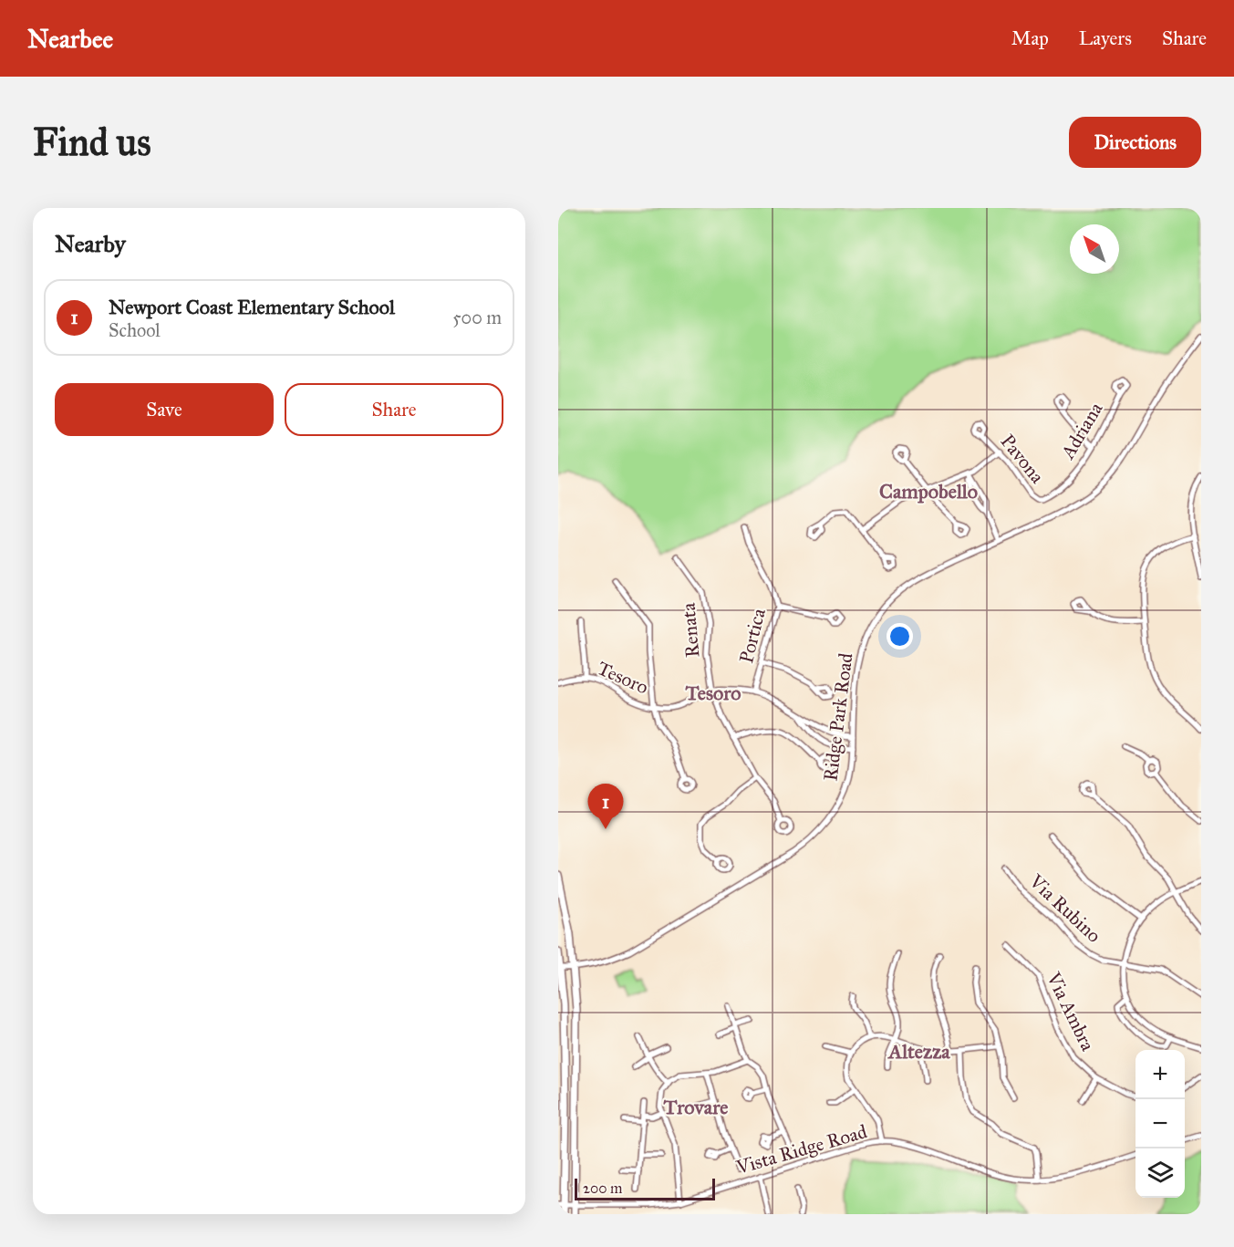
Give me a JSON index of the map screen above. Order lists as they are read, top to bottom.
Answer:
{
  "streets": {
    "street": [
      "Adriana",
      "Pavona",
      "Renata",
      "Portica",
      "Tesoro",
      "Ridge Park Road",
      "Via Rubino",
      "Via Ambra",
      "Vista Ridge Road"
    ]
  },
  "crossings": [
    ["Adriana", "Pavona"],
    ["Renata", "Tesoro"],
    ["Portica", "Tesoro"],
    ["Tesoro", "Ridge Park Road"]
  ],
  "districts": [
    "Campobello",
    "Tesoro",
    "Altezza",
    "Trovare"
  ],
  "scale_bar": "200 m",
  "north": "top left",
  "page": {
    "header": "Nearbee",
    "nav": ["Map", "Layers", "Share"],
    "buttons": [
      "Directions",
      ["Save", "Share"]
    ],
    "title": "Find us",
    "heading": "Nearby",
    "list": [
      {
        "mark": "1",
        "name": "Newport Coast Elementary School",
        "note": "School",
        "value": "500 m"
      }
    ],
    "pins": "1",
    "map_buttons": ["+", "−"],
    "scale": "200 m"
  }
}
